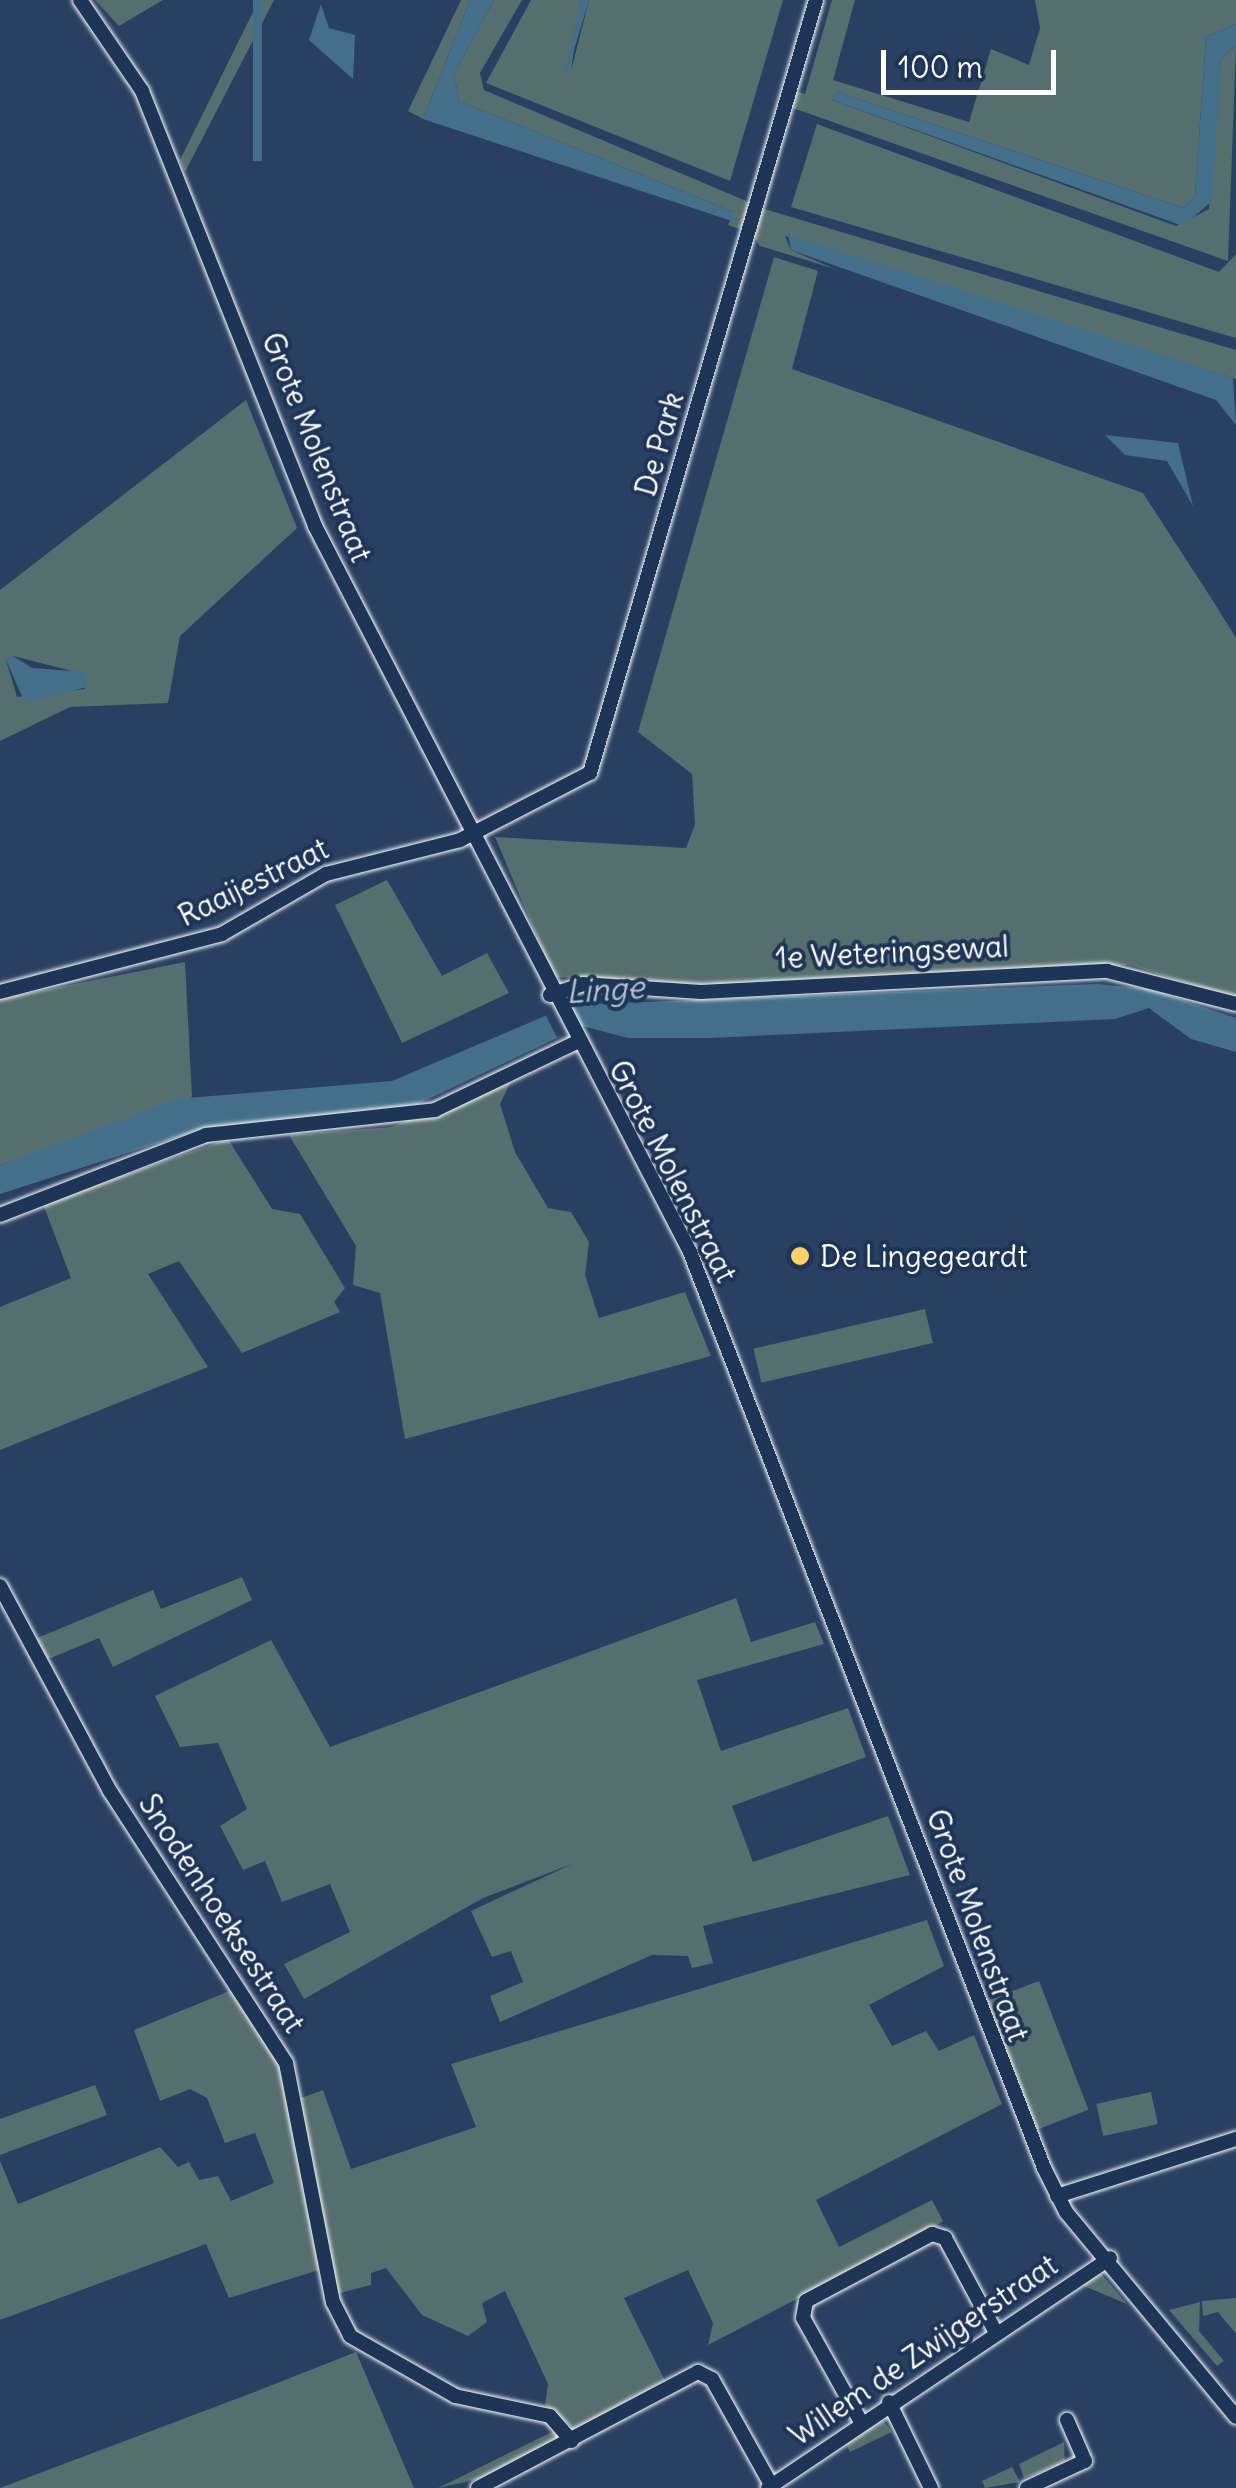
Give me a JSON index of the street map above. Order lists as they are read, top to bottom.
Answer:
{
  "streets": {
    "street": [
      "De Park",
      "Grote Molenstraat",
      "Raaijestraat",
      "1e Weteringsewal",
      "Snodenhoeksestraat",
      "Willem de Zwijgerstraat"
    ]
  },
  "crossings": [
    ["De Park", "Grote Molenstraat"],
    ["De Park", "Raaijestraat"],
    ["Grote Molenstraat", "Raaijestraat"],
    ["Grote Molenstraat", "1e Weteringsewal"],
    ["Grote Molenstraat", "Willem de Zwijgerstraat"]
  ],
  "water": ["Linge"],
  "places": ["De Lingegeardt"],
  "scale_bar": "100 m"
}
